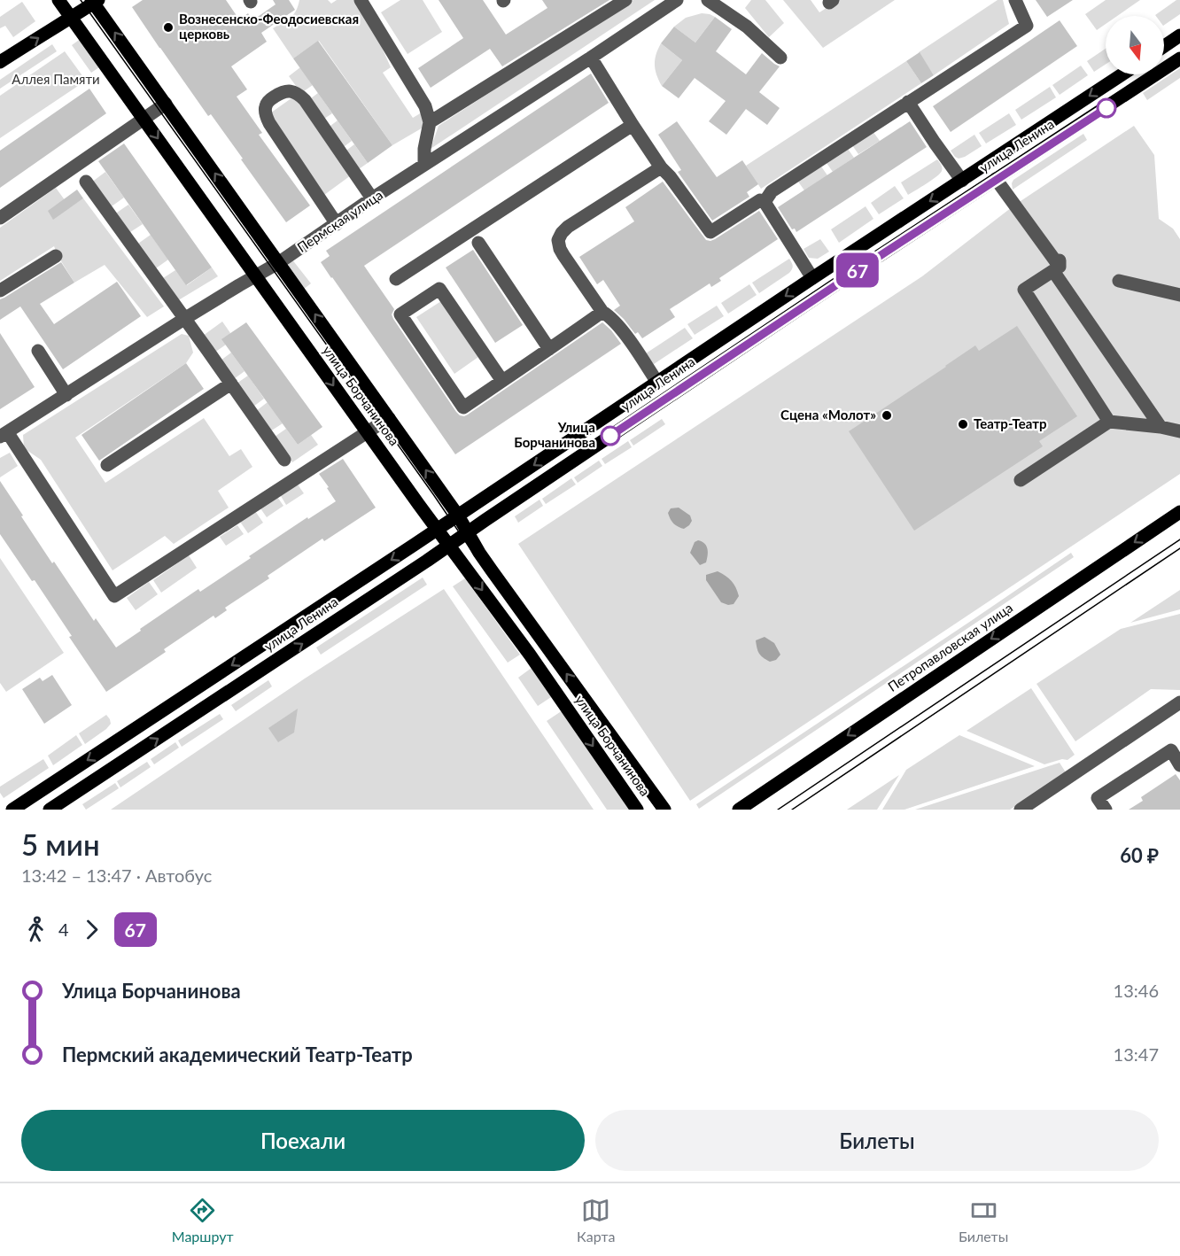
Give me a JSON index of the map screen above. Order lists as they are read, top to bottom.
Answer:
{
  "streets": {
    "main road": ["улица Ленина", "улица Борчанинова", "Петропавловская улица"],
    "street": ["Пермская улица"]
  },
  "crossings": [
    ["улица Ленина", "улица Борчанинова"],
    ["Пермская улица", "улица Борчанинова"]
  ],
  "one_way": ["Петропавловская улица"],
  "parks": ["Аллея Памяти"],
  "places": [
    "Вознесенско-Феодосиевская церковь",
    "Сцена «Молот»",
    "Театр-Театр",
    "Улица Борчанинова"
  ],
  "lines": ["bus line 67"],
  "north": "bottom",
  "page": {
    "on_map": "67",
    "heading": ["5 мин", "13:42 – 13:47 · Автобус", "60 ₽"],
    "legs": ["4", "67"],
    "list": [
      {
        "name": "Улица Борчанинова",
        "value": "13:46"
      },
      {
        "name": "Пермский академический Театр-Театр",
        "value": "13:47"
      }
    ],
    "buttons": ["Поехали", "Билеты"],
    "tabs": ["Маршрут", "Карта", "Билеты"]
  }
}
